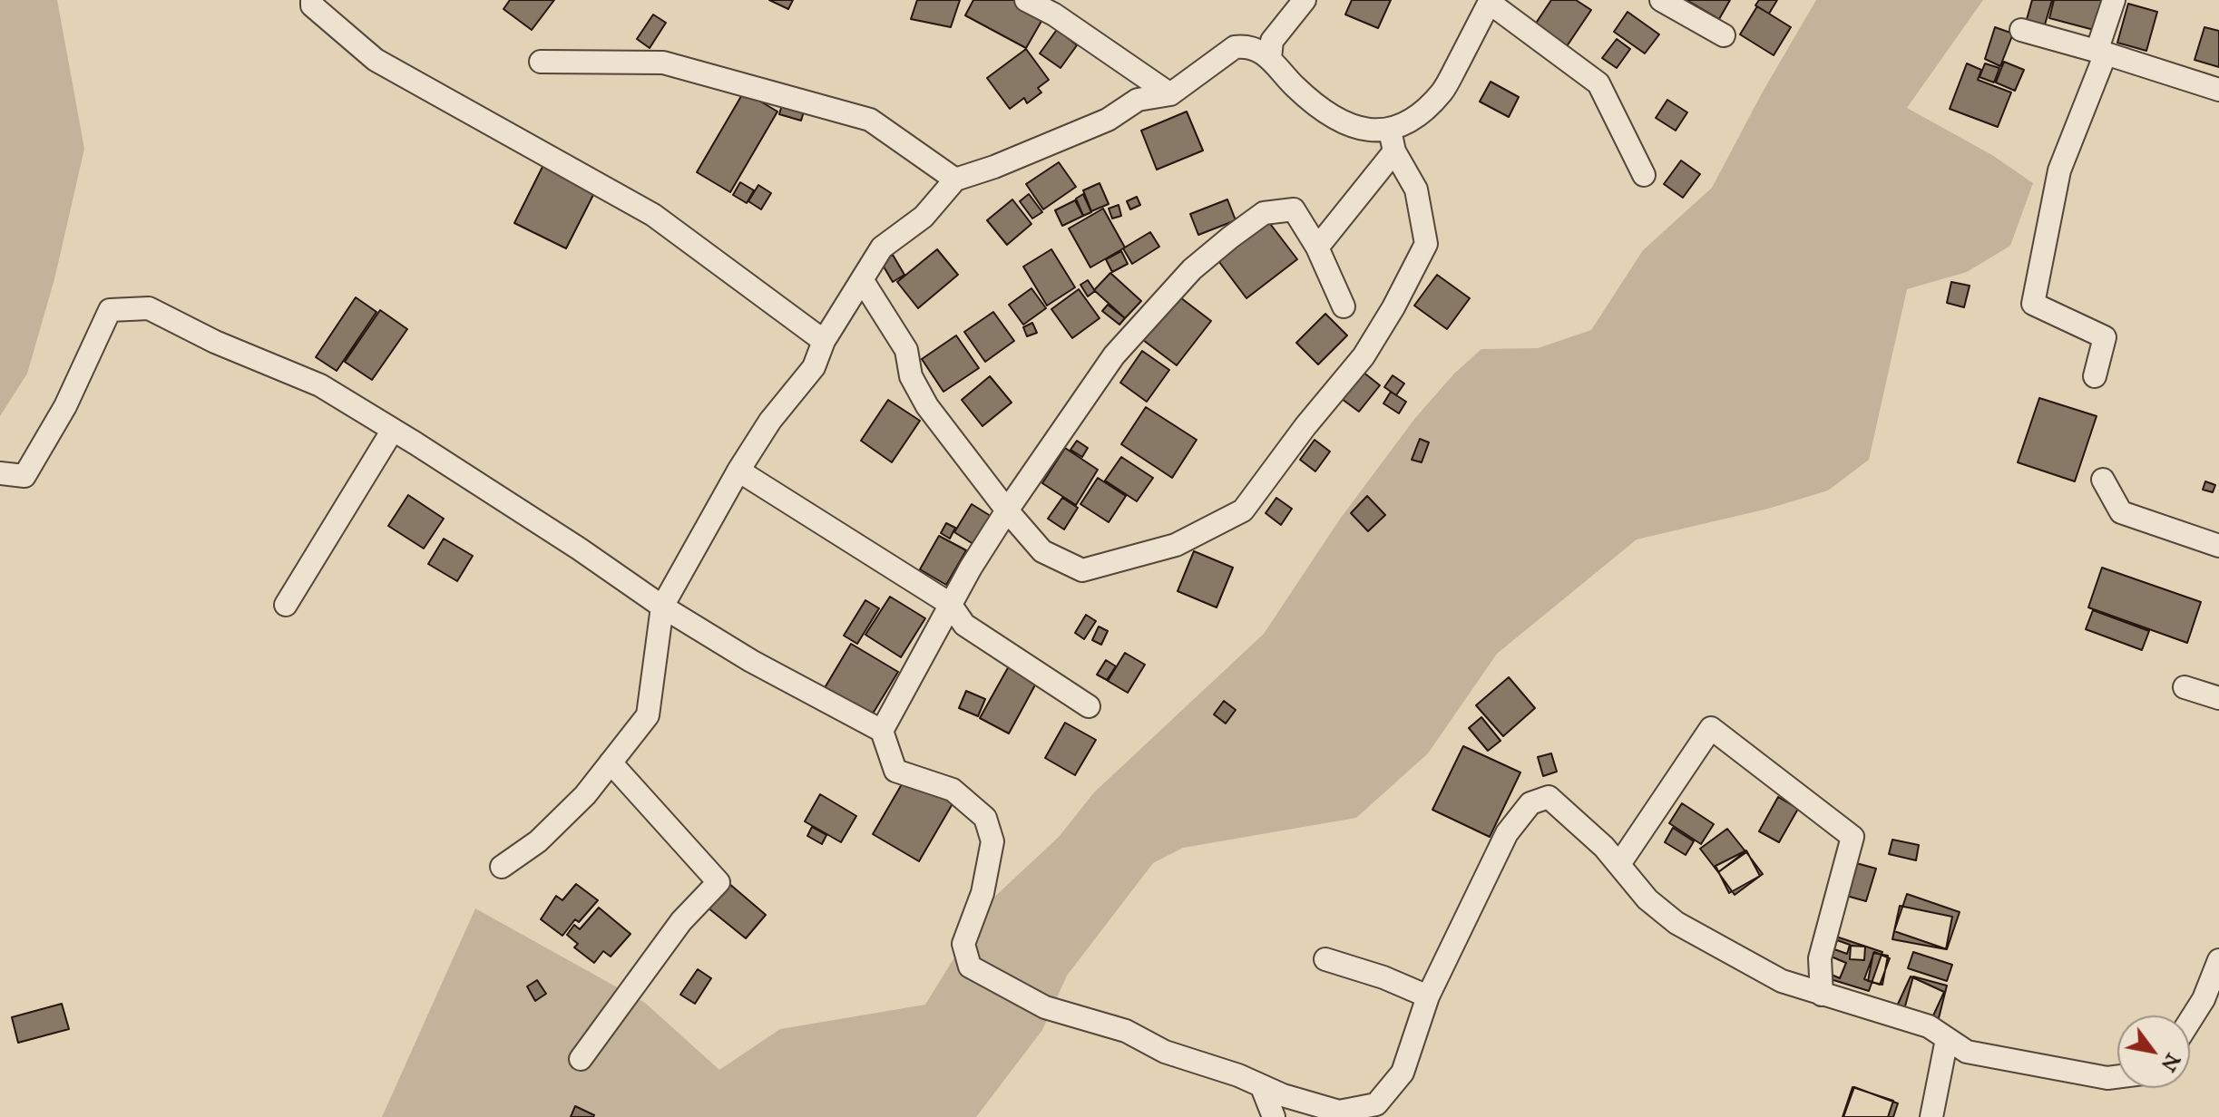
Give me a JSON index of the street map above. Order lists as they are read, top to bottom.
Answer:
{
  "north": "bottom right"
}
